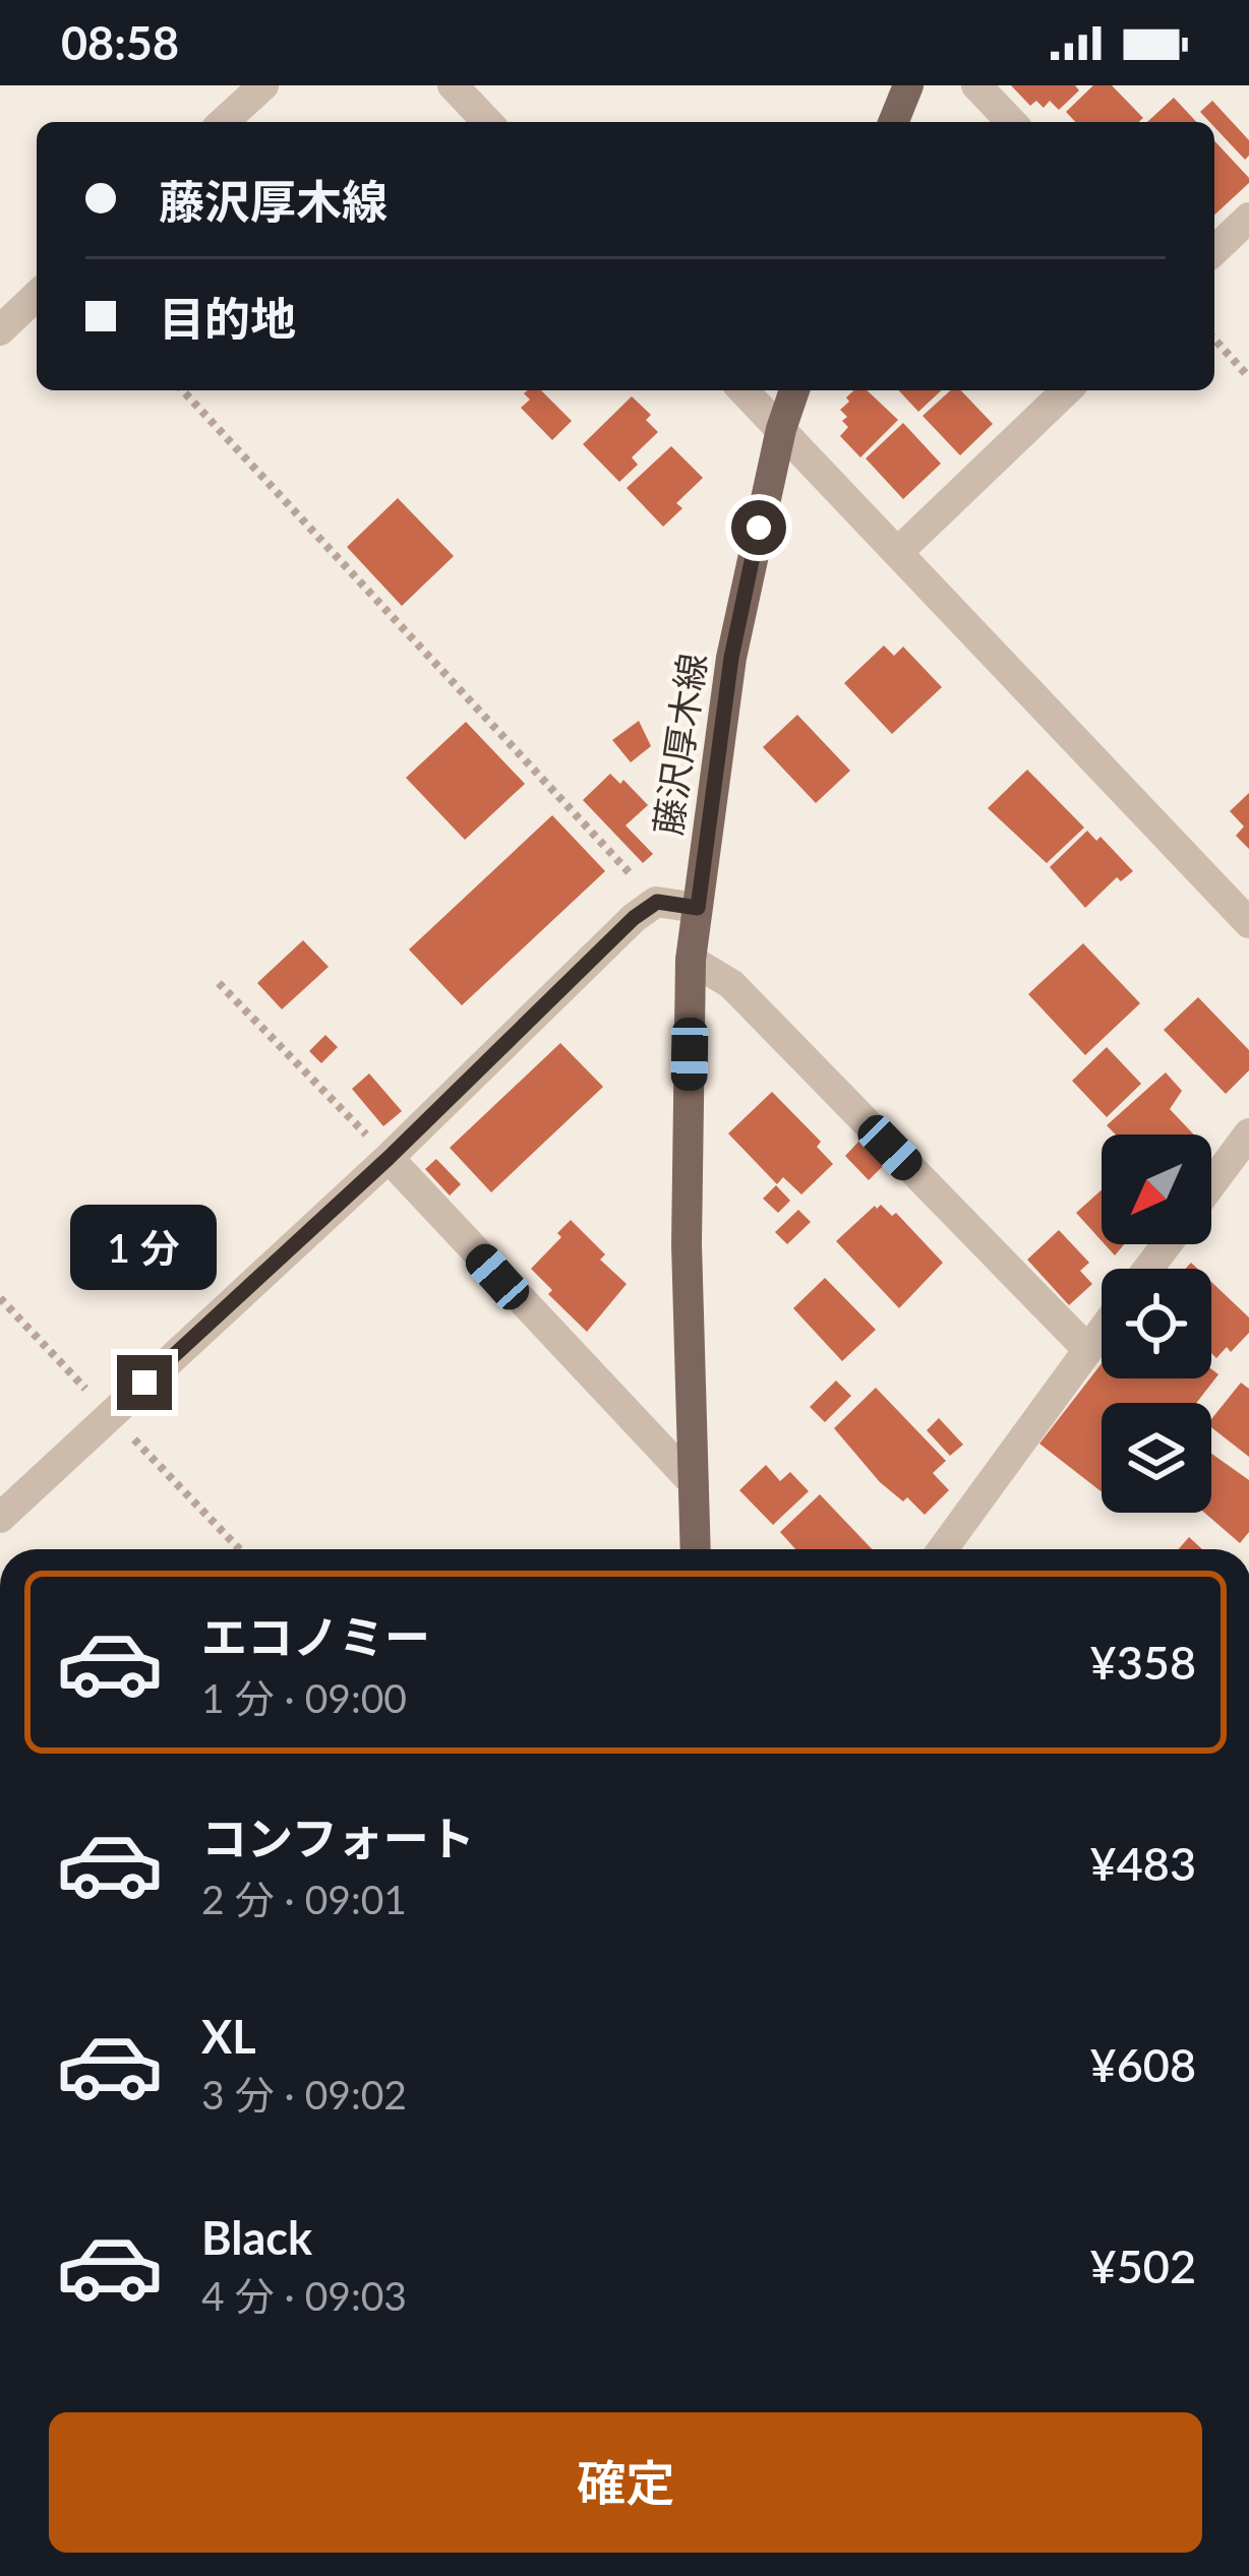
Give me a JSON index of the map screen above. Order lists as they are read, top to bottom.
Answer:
{
  "streets": {
    "main road": ["藤沢厚木線"]
  },
  "north": "bottom left",
  "page": {
    "status": "08:58",
    "banner": ["藤沢厚木線", "目的地"],
    "bubble": "1 分",
    "list": [
      {
        "name": "エコノミー",
        "note": "1 分 · 09:00",
        "value": "¥358"
      },
      {
        "name": "コンフォート",
        "note": "2 分 · 09:01",
        "value": "¥483"
      },
      {
        "name": "XL",
        "note": "3 分 · 09:02",
        "value": "¥608"
      },
      {
        "name": "Black",
        "note": "4 分 · 09:03",
        "value": "¥502"
      }
    ],
    "buttons": "確定"
  }
}
